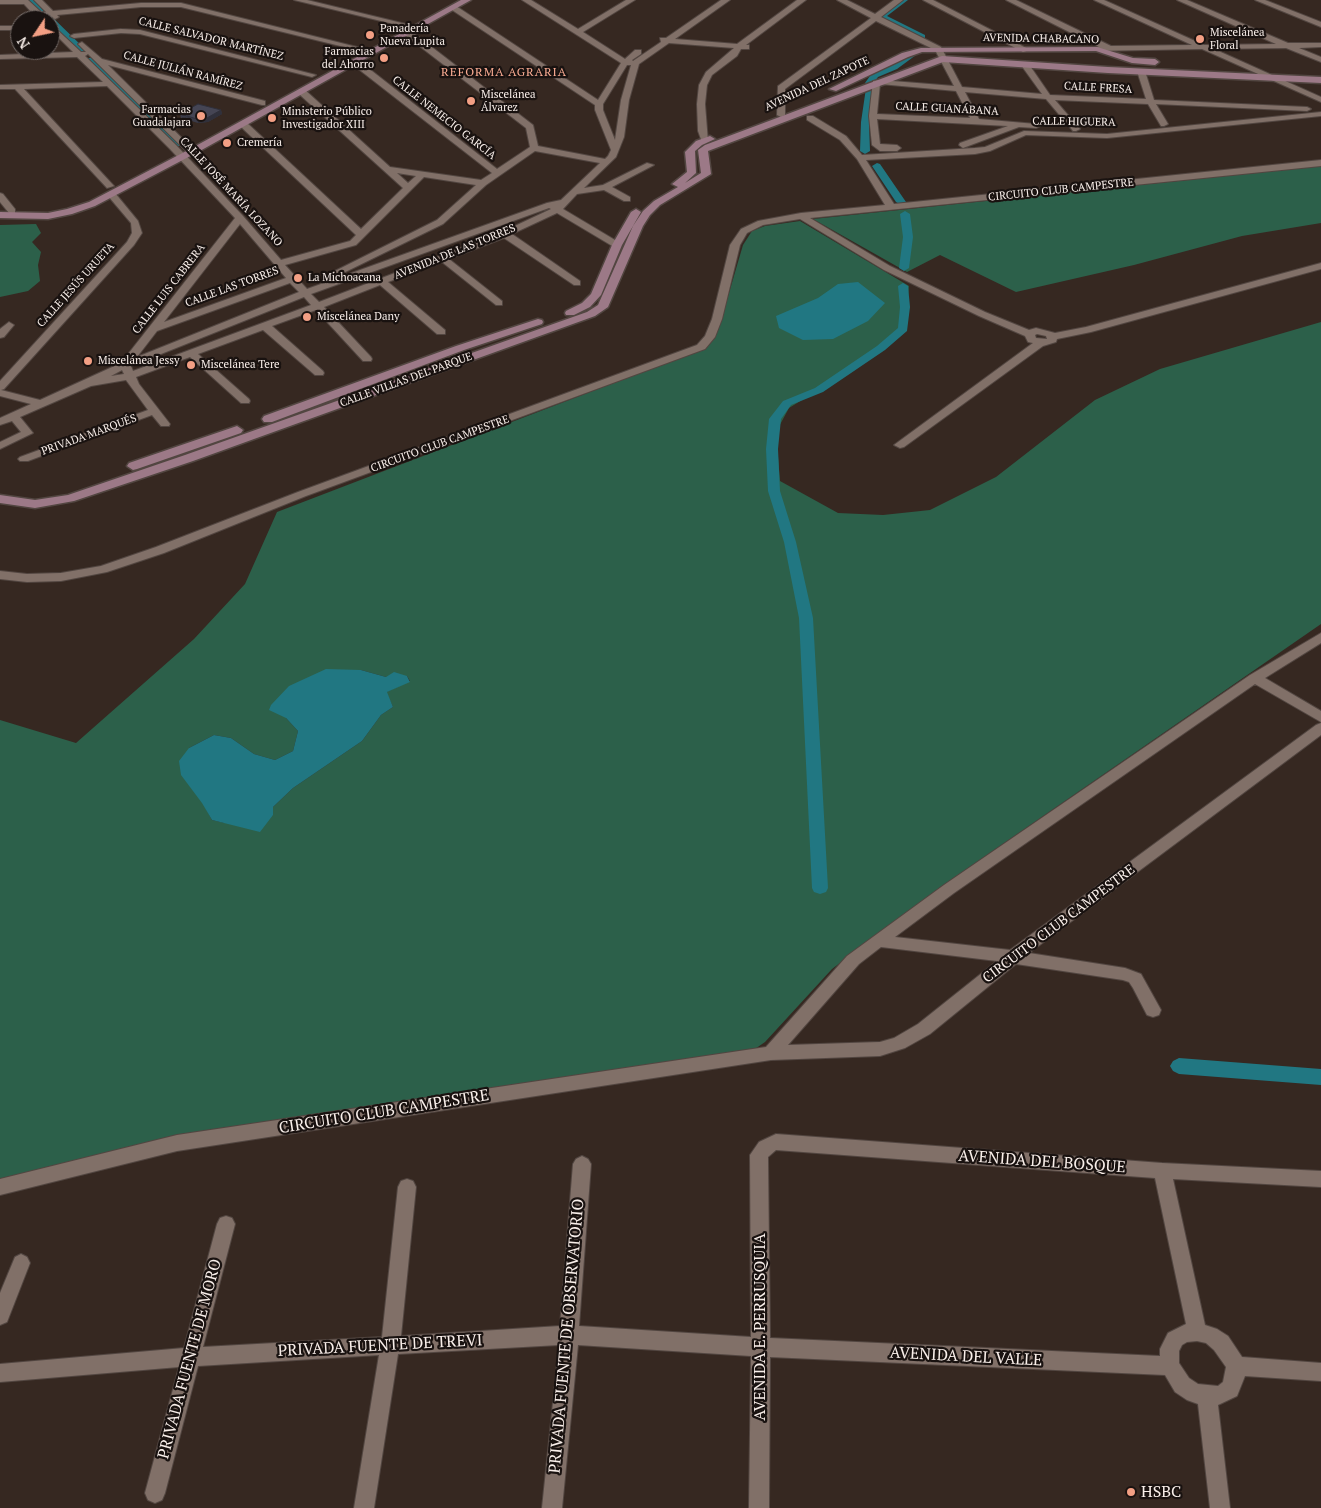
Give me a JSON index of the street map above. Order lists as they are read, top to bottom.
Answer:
{
  "streets": {
    "main road": ["AVENIDA CHABACANO", "AVENIDA DEL ZAPOTE", "CALLE VILLAS DEL PARQUE"],
    "street": [
      "CALLE SALVADOR MARTÍNEZ",
      "CALLE JULIÁN RAMÍREZ",
      "CALLE FRESA",
      "CALLE GUANÁBANA",
      "CALLE NEMECIO GARCÍA",
      "CALLE HIGUERA",
      "CIRCUITO CLUB CAMPESTRE",
      "CALLE JOSÉ MARÍA LOZANO",
      "AVENIDA DE LAS TORRES",
      "CALLE JESÚS URUETA",
      "CALLE LAS TORRES",
      "CALLE LUIS CABRERA",
      "PRIVADA MARQUÉS",
      "AVENIDA DEL BOSQUE",
      "AVENIDA E. PERRUSQUIA",
      "PRIVADA FUENTE DE OBSERVATORIO",
      "PRIVADA FUENTE DE TREVI",
      "AVENIDA DEL VALLE",
      "PRIVADA FUENTE DE MORO"
    ]
  },
  "crossings": [
    ["CALLE SALVADOR MARTÍNEZ", "CALLE JOSÉ MARÍA LOZANO"],
    ["AVENIDA CHABACANO", "AVENIDA DEL ZAPOTE"],
    ["CALLE JULIÁN RAMÍREZ", "CALLE JOSÉ MARÍA LOZANO"],
    ["AVENIDA DEL ZAPOTE", "CALLE FRESA"],
    ["AVENIDA DEL ZAPOTE", "CALLE VILLAS DEL PARQUE"],
    ["CALLE FRESA", "CALLE HIGUERA"],
    ["CALLE GUANÁBANA", "CALLE HIGUERA"],
    ["CALLE JOSÉ MARÍA LOZANO", "AVENIDA DE LAS TORRES"],
    ["CALLE JOSÉ MARÍA LOZANO", "CALLE LAS TORRES"],
    ["CALLE JOSÉ MARÍA LOZANO", "CALLE LUIS CABRERA"],
    ["AVENIDA DE LAS TORRES", "CALLE LUIS CABRERA"],
    ["CALLE LAS TORRES", "CALLE LUIS CABRERA"],
    ["AVENIDA DEL BOSQUE", "AVENIDA E. PERRUSQUIA"],
    ["AVENIDA E. PERRUSQUIA", "PRIVADA FUENTE DE TREVI"],
    ["AVENIDA E. PERRUSQUIA", "AVENIDA DEL VALLE"],
    ["PRIVADA FUENTE DE OBSERVATORIO", "PRIVADA FUENTE DE TREVI"],
    ["PRIVADA FUENTE DE TREVI", "AVENIDA DEL VALLE"],
    ["PRIVADA FUENTE DE TREVI", "PRIVADA FUENTE DE MORO"]
  ],
  "districts": ["REFORMA AGRARIA"],
  "places": [
    "Panadería Nueva Lupita",
    "Miscelánea Floral",
    "Farmacias del Ahorro",
    "Miscelánea Álvarez",
    "Farmacias Guadalajara",
    "Ministerio Público Investigador XIII",
    "Cremería",
    "La Michoacana",
    "Miscelánea Dany",
    "Miscelánea Jessy",
    "Miscelánea Tere",
    "HSBC"
  ],
  "north": "bottom left"
}
